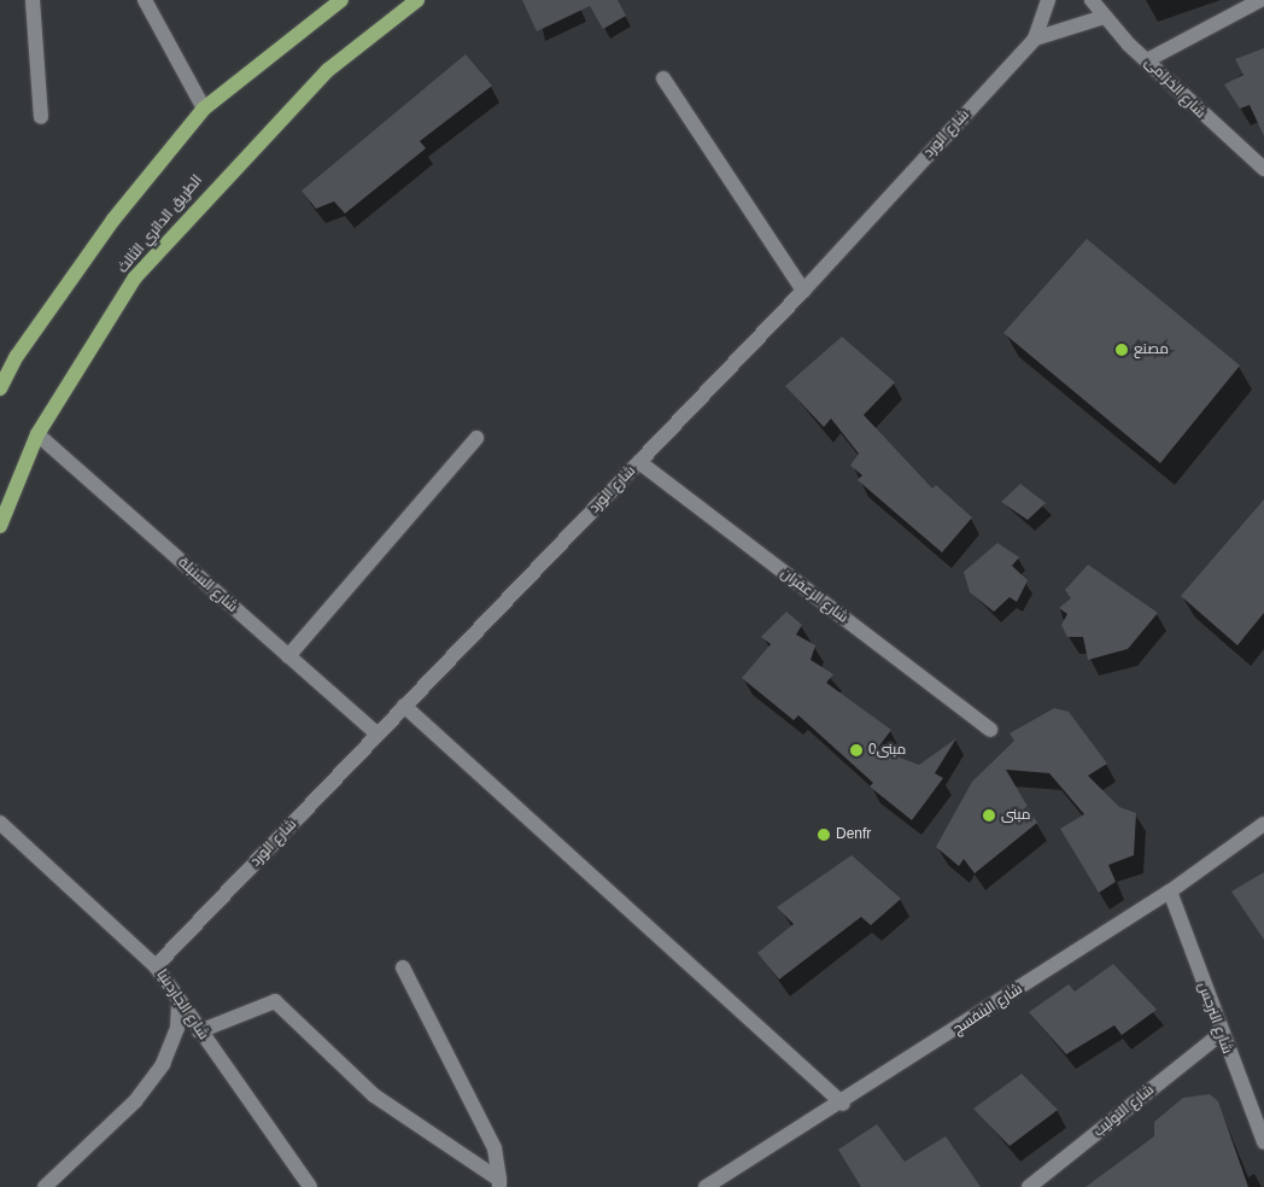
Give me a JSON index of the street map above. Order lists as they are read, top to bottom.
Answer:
{
  "streets": {
    "main road": ["الطريق الدائري الثالث"],
    "street": [
      "شارع الخزامى",
      "شارع الورد",
      "شارع السنبلة",
      "شارع الزعفران",
      "شارع الجاردينيا",
      "شارع البنفسج",
      "شارع النرجس",
      "شارع التوليب"
    ]
  },
  "crossings": [
    ["شارع الورد", "شارع السنبلة"],
    ["شارع الورد", "شارع الزعفران"],
    ["شارع الورد", "شارع الجاردينيا"],
    ["الطريق الدائري الثالث", "شارع السنبلة"],
    ["شارع البنفسج", "شارع النرجس"],
    ["شارع النرجس", "شارع التوليب"]
  ],
  "places": [
    "مصنع",
    "مبنى0",
    "مبنى",
    "Denfr"
  ]
}
